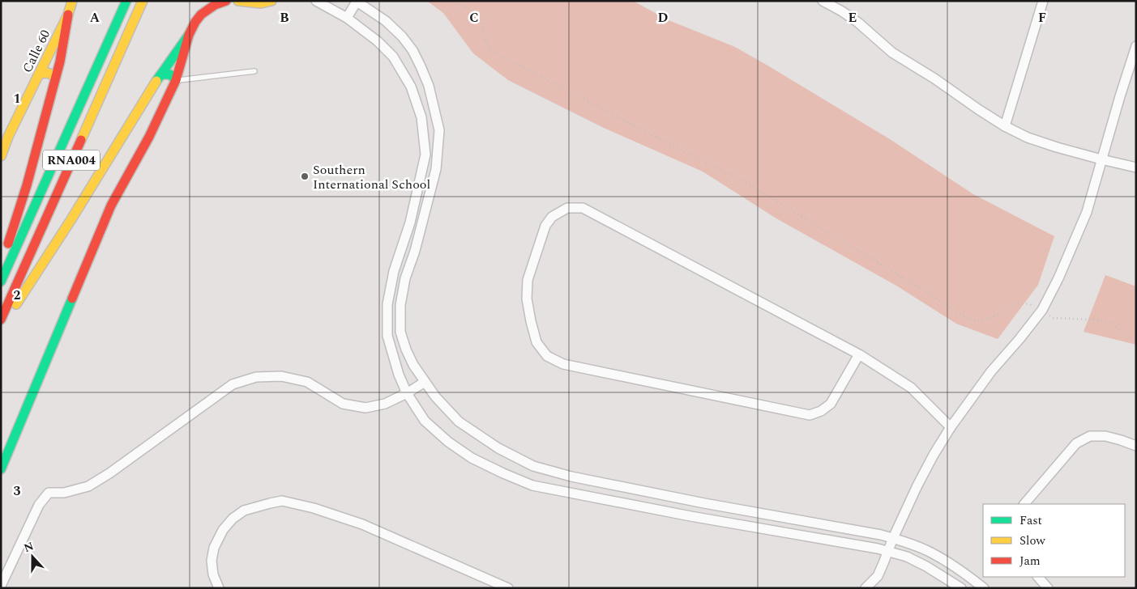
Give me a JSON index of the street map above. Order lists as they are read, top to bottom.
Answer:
{
  "streets": {
    "main road": ["Calle 60", "RNA004"]
  },
  "places": ["Southern International School"],
  "legend": ["Fast", "Slow", "Jam"],
  "north": "top",
  "grid": {
    "columns": [
      "A",
      "B",
      "C",
      "D",
      "E",
      "F"
    ],
    "rows": ["1", "2", "3"]
  }
}
